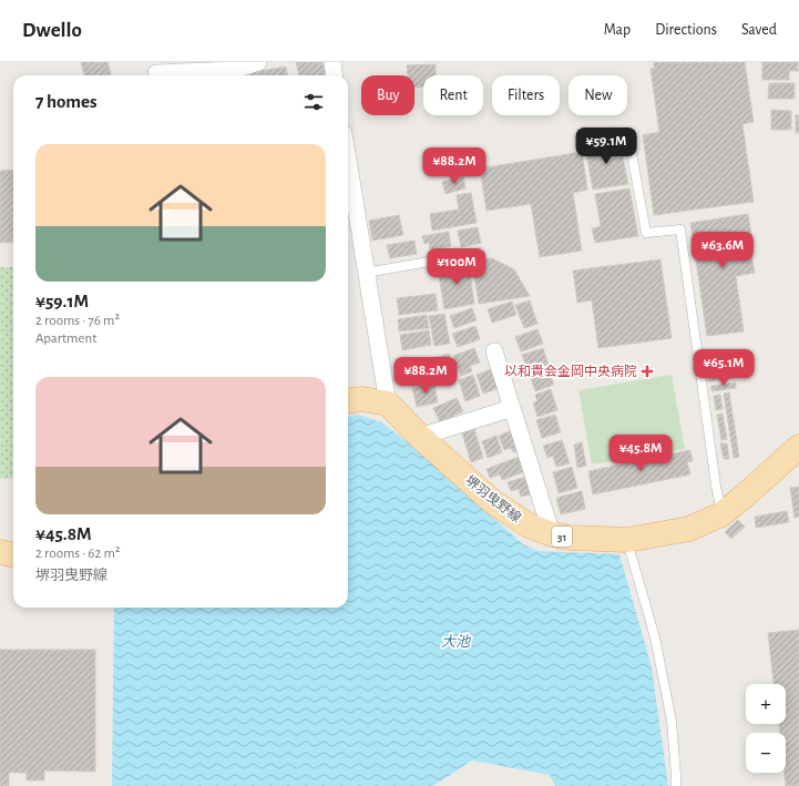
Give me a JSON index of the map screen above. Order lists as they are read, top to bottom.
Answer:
{
  "streets": {
    "main road": ["堺羽曳野線", "31"]
  },
  "water": ["大池"],
  "places": {
    "health": ["以和貴会金岡中央病院"]
  },
  "page": {
    "header": "Dwello",
    "nav": ["Map", "Directions", "Saved"],
    "chip": [
      "Buy",
      "Rent",
      "Filters",
      "New"
    ],
    "heading": "7 homes",
    "price": [
      "¥59.1M",
      "¥88.2M",
      "¥63.6M",
      "¥100M",
      "¥65.1M",
      "¥88.2M",
      "¥45.8M"
    ],
    "list": [
      {
        "name": "¥59.1M",
        "note": "2 rooms · 76 m² · Apartment"
      },
      {
        "name": "¥45.8M",
        "note": "2 rooms · 62 m² · 堺羽曳野線"
      }
    ],
    "map_buttons": ["+", "−"]
  }
}
